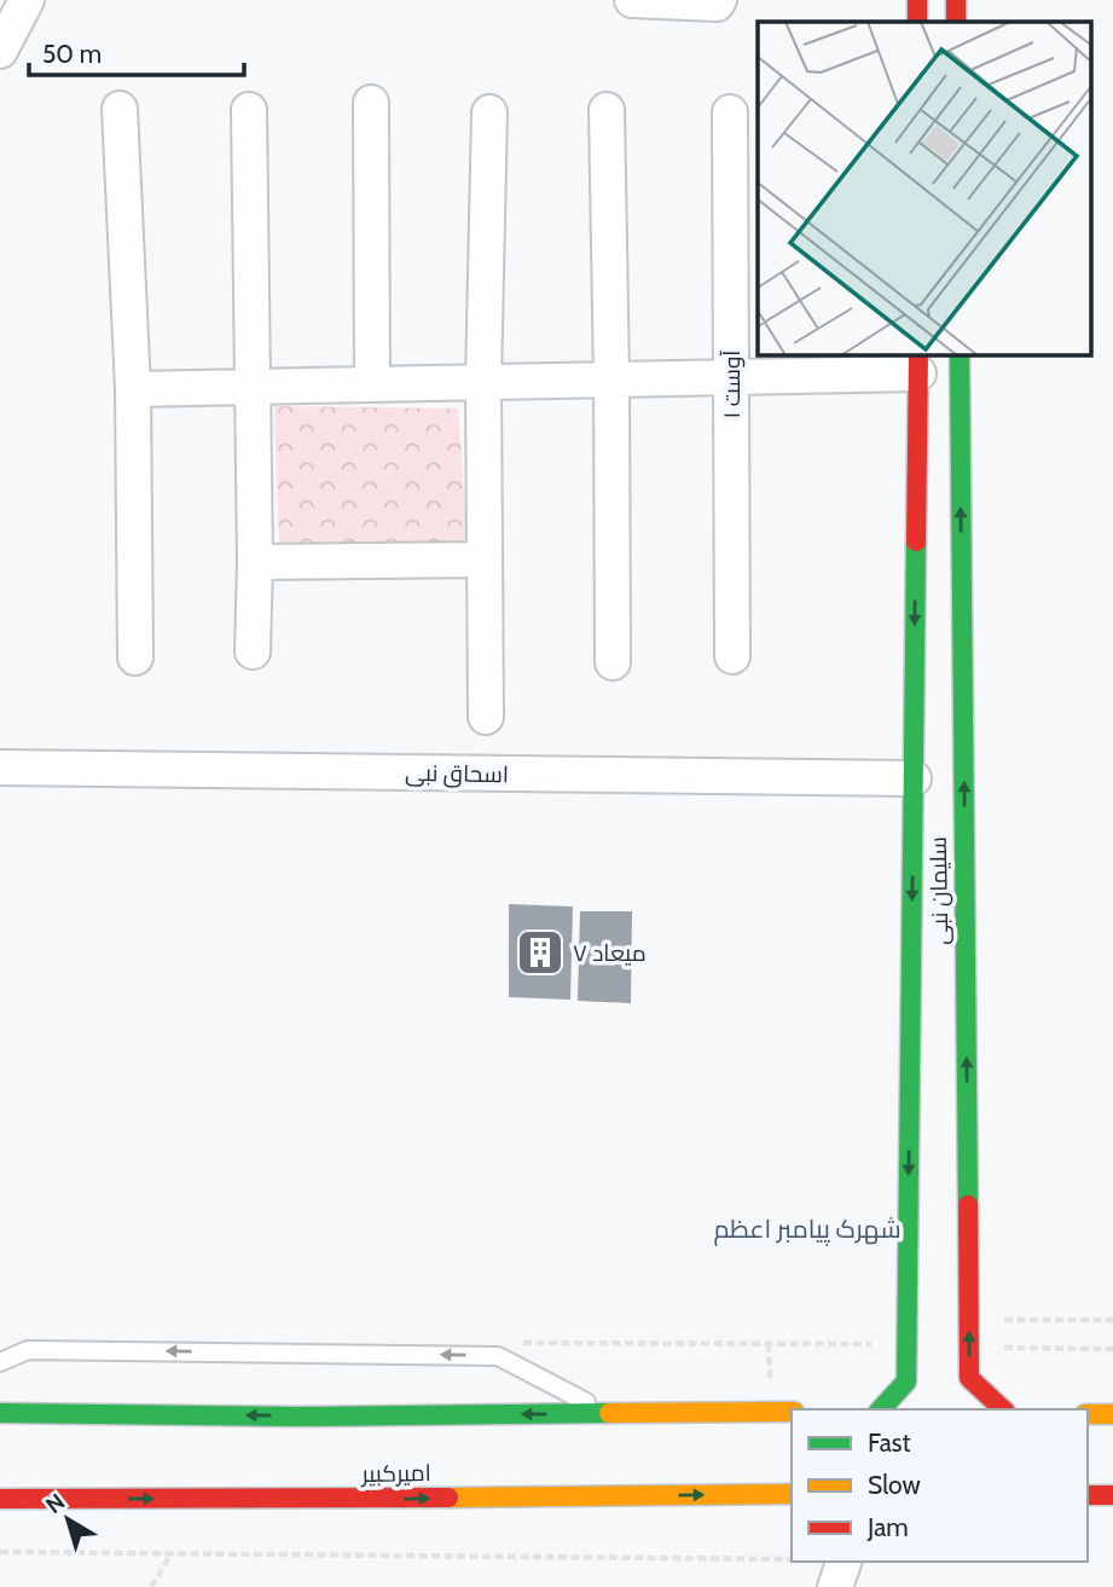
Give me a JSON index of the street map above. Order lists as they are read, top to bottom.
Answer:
{
  "streets": {
    "street": [
      "آوست ١",
      "اسحاق نبی",
      "سلیمان نبی",
      "امیرکبیر"
    ]
  },
  "crossings": [
    ["اسحاق نبی", "سلیمان نبی"]
  ],
  "districts": ["شهرک پیامبر اعظم"],
  "places": {
    "building": ["میعاد ۷"]
  },
  "legend": ["Fast", "Slow", "Jam"],
  "scale_bar": "50 m",
  "north": "top left"
}
